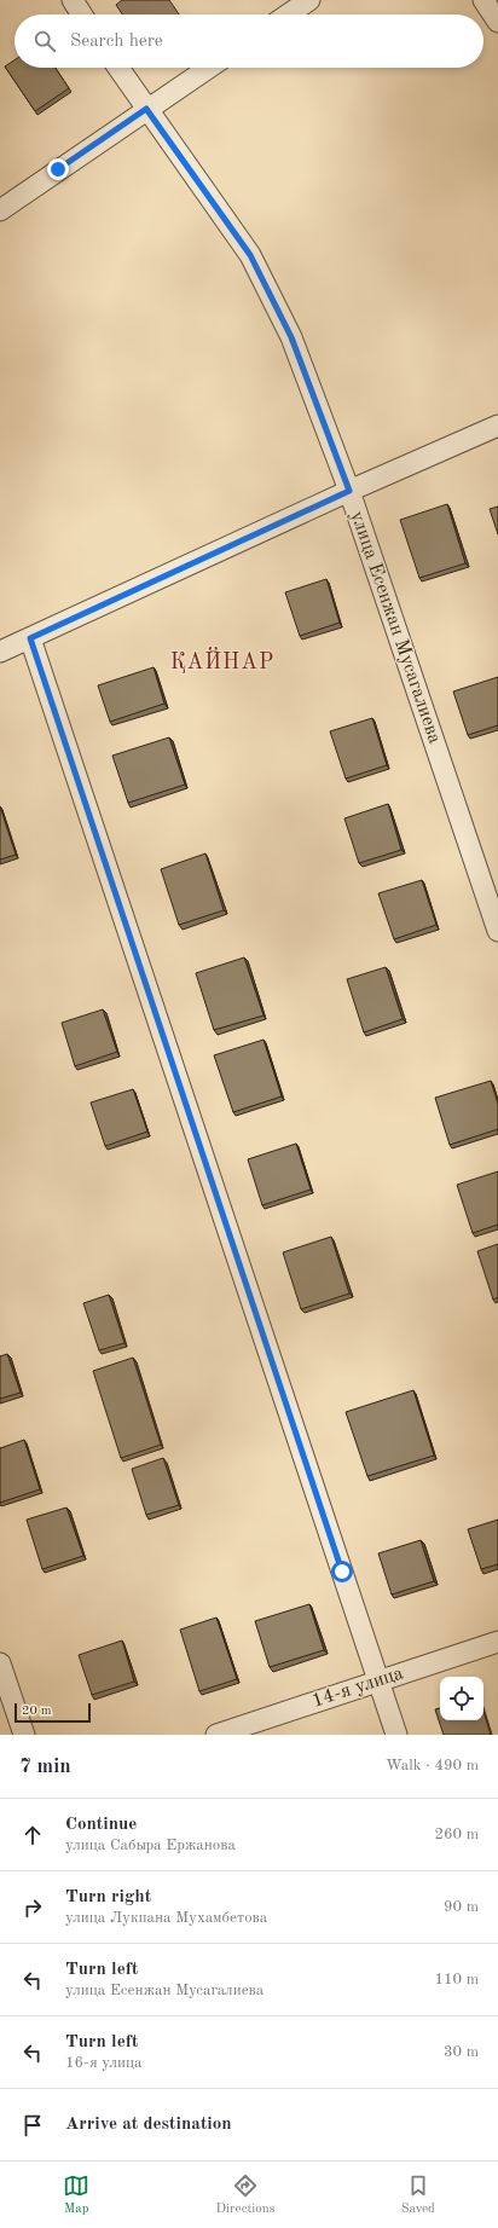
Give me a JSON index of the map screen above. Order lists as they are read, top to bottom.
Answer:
{
  "streets": {
    "street": ["улица Есенжан Мусагалиева", "14-я улица"]
  },
  "districts": ["ҚАЙНАР"],
  "scale_bar": "20 m",
  "page": {
    "search": "Search here",
    "scale": "20 m",
    "heading": ["7 min", "Walk · 490 m"],
    "list": [
      ["Continue", "улица Сабыра Ержанова", "260 m"],
      ["Turn right", "улица Лукпана Мухамбетова", "90 m"],
      ["Turn left", "улица Есенжан Мусагалиева", "110 m"],
      ["Turn left", "16-я улица", "30 m"],
      "Arrive at destination"
    ],
    "nav": ["Map", "Directions", "Saved"]
  }
}
